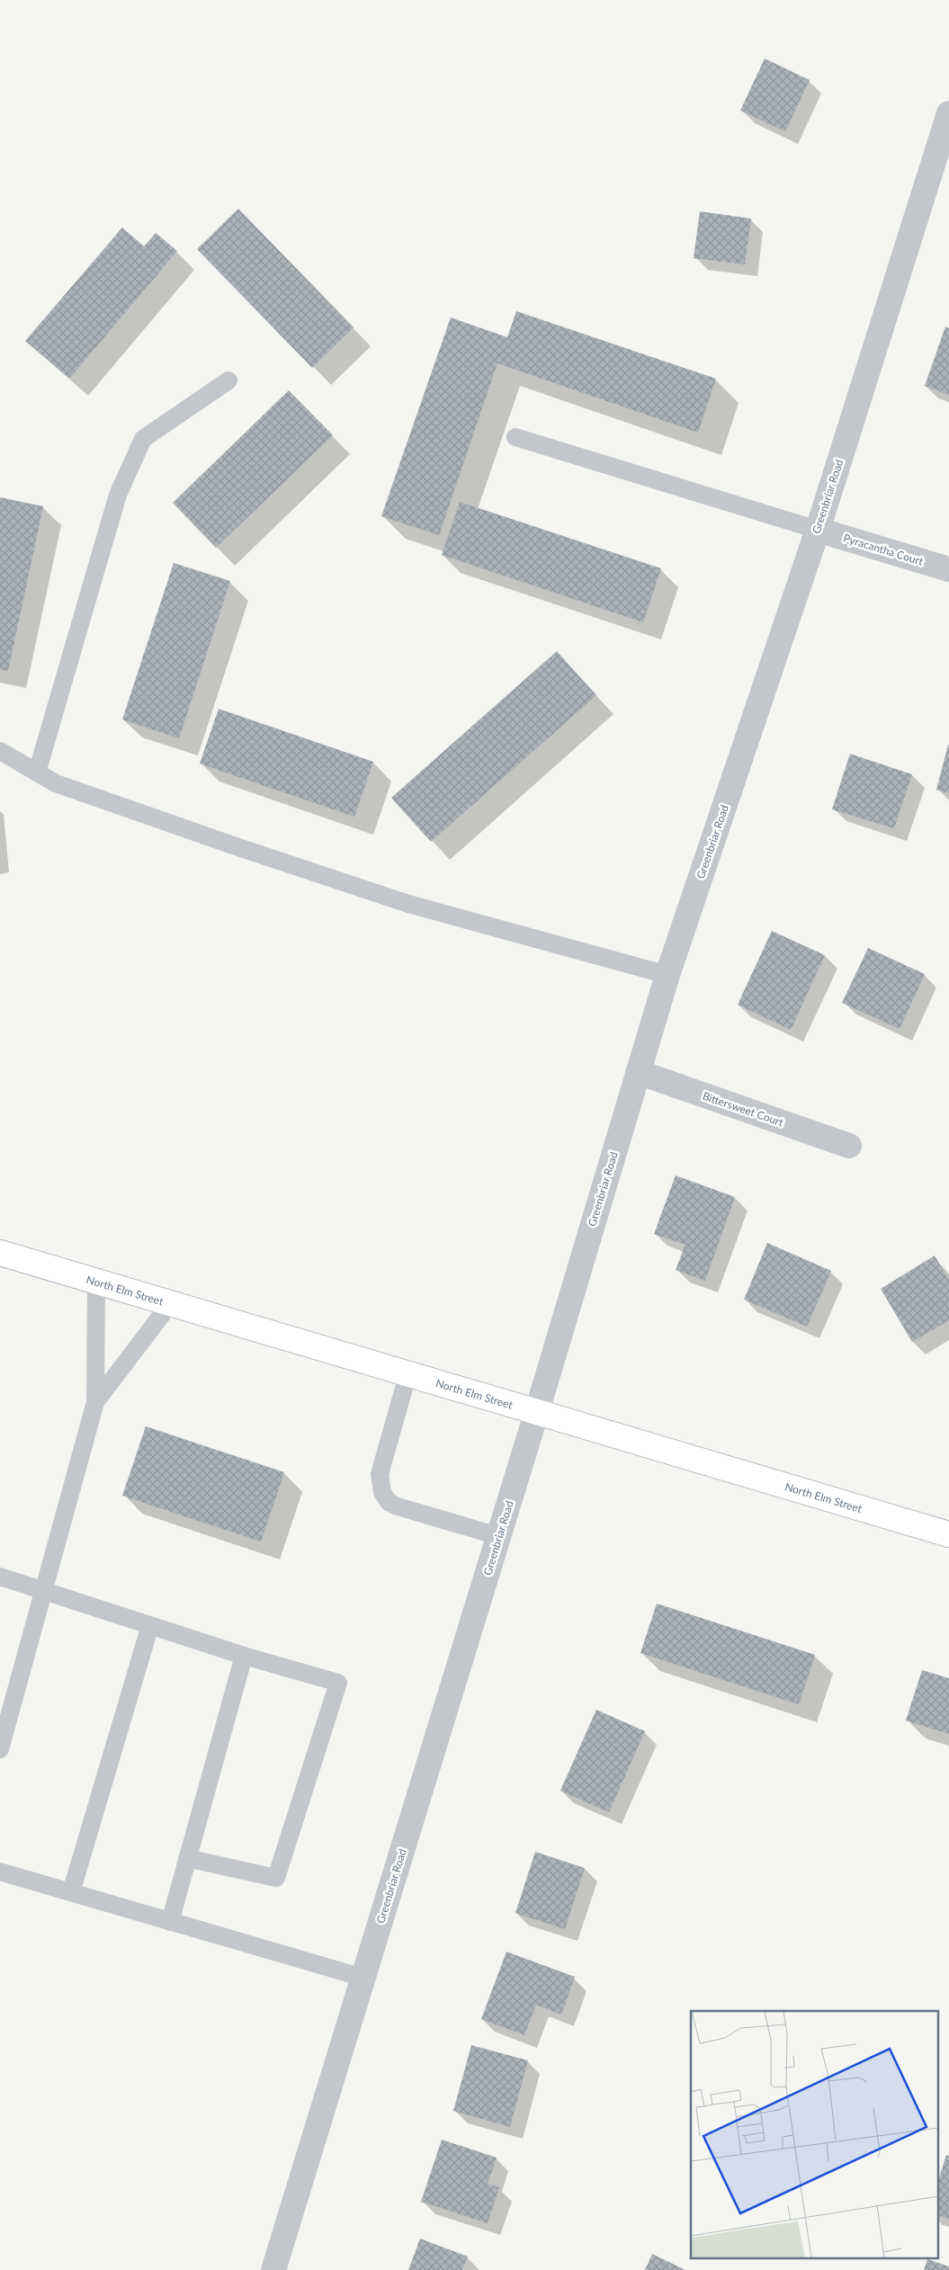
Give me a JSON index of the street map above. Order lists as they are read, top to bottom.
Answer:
{
  "streets": {
    "main road": ["North Elm Street"],
    "street": ["Greenbriar Road", "Pyracantha Court", "Bittersweet Court"]
  },
  "crossings": [
    ["Greenbriar Road", "Pyracantha Court"],
    ["Greenbriar Road", "Bittersweet Court"],
    ["Greenbriar Road", "North Elm Street"]
  ]
}
